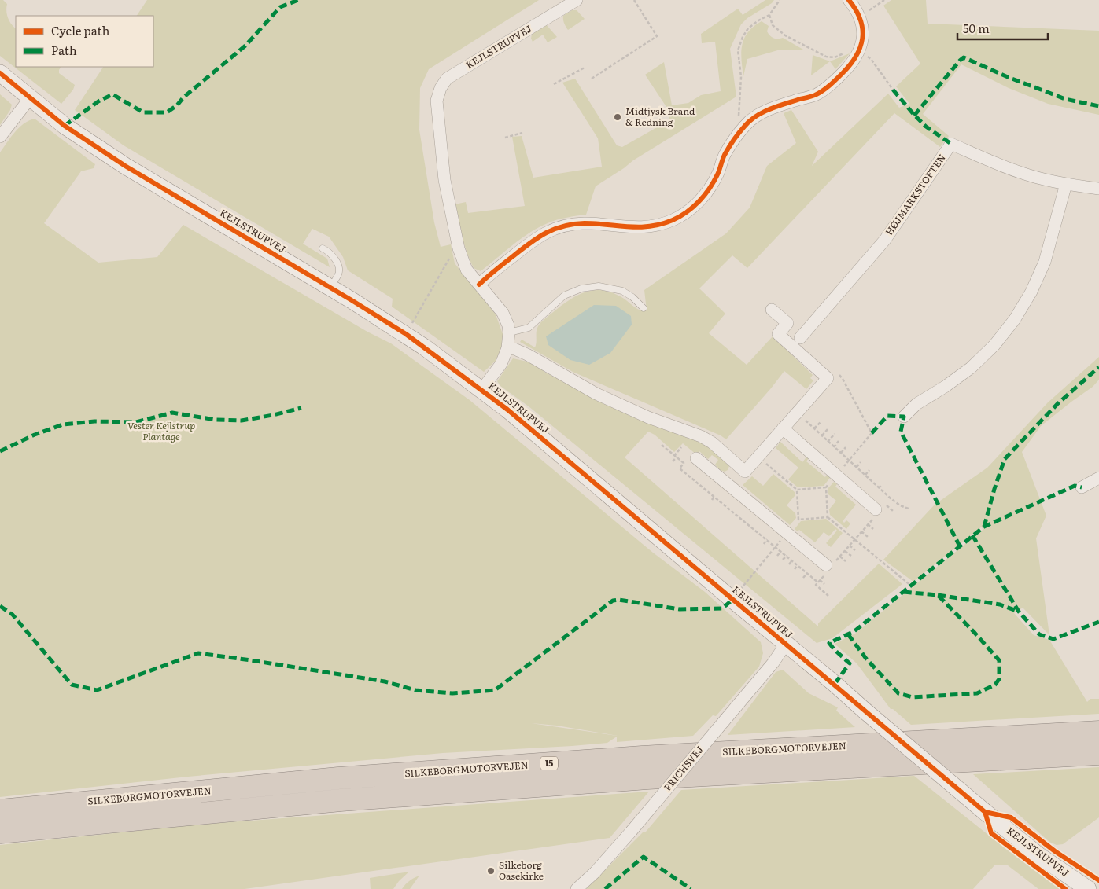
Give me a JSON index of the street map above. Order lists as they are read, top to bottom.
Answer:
{
  "streets": {
    "highway": ["SILKEBORGMOTORVEJEN", "15"],
    "street": ["KEJLSTRUPVEJ", "HØJMARKSTOFTEN", "FRICHSVEJ"]
  },
  "crossings": [
    ["KEJLSTRUPVEJ", "FRICHSVEJ"]
  ],
  "parks": ["Vester Kejlstrup Plantage"],
  "places": ["Midtjysk Brand & Redning", "Silkeborg Oasekirke"],
  "legend": ["Cycle path", "Path"],
  "scale_bar": "50 m"
}
